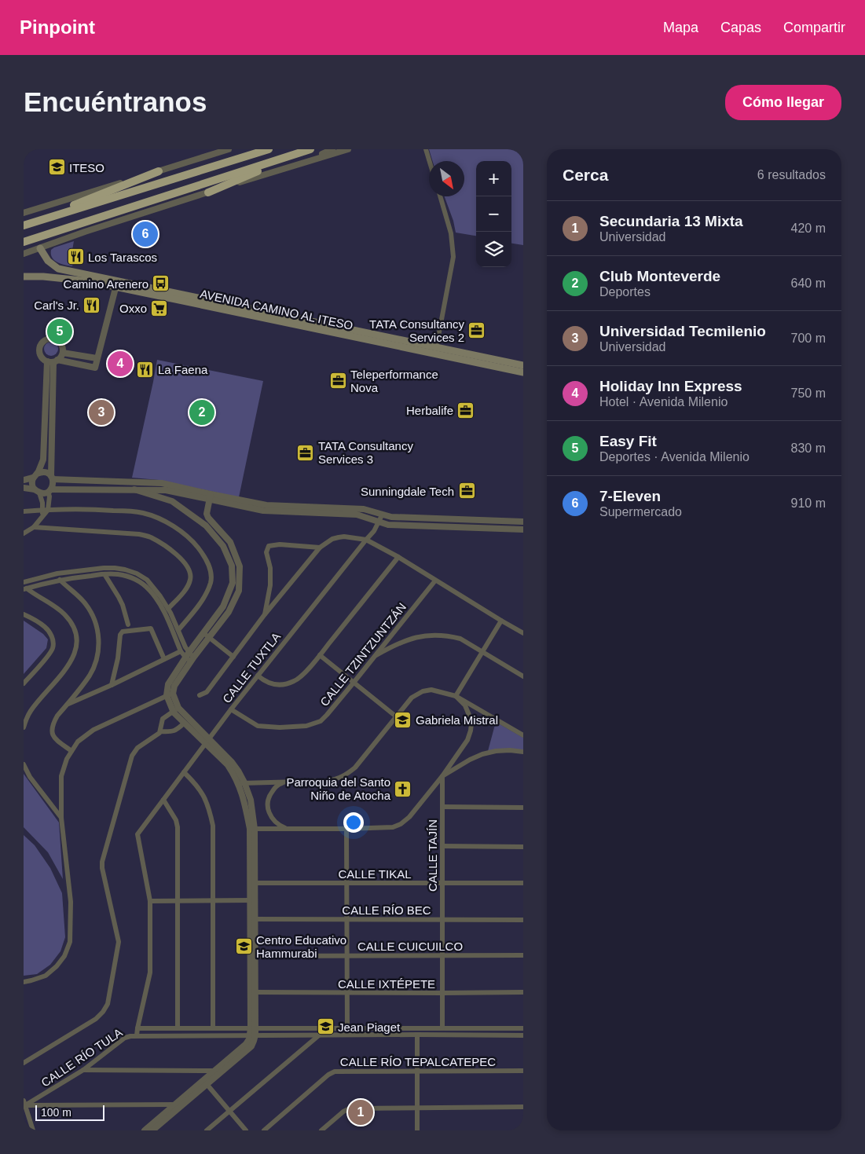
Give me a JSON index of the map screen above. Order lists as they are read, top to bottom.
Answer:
{
  "streets": {
    "main road": ["AVENIDA CAMINO AL ITESO"],
    "street": [
      "CALLE TZINTZUNTZÁN",
      "CALLE TUXTLA",
      "CALLE TAJÍN",
      "CALLE TIKAL",
      "CALLE RÍO BEC",
      "CALLE CUICUILCO",
      "CALLE IXTÉPETE",
      "CALLE RÍO TULA",
      "CALLE RÍO TEPALCATEPEC"
    ]
  },
  "crossings": [
    ["CALLE TZINTZUNTZÁN", "CALLE TUXTLA"],
    ["CALLE TUXTLA", "CALLE RÍO TULA"],
    ["CALLE TAJÍN", "CALLE TIKAL"],
    ["CALLE TAJÍN", "CALLE RÍO BEC"],
    ["CALLE TAJÍN", "CALLE CUICUILCO"],
    ["CALLE TAJÍN", "CALLE IXTÉPETE"]
  ],
  "places": {
    "school or university": [
      "ITESO",
      "Gabriela Mistral",
      "Centro Educativo Hammurabi",
      "Jean Piaget"
    ],
    "restaurant": ["Los Tarascos", "Carl's Jr.", "La Faena"],
    "bus stop": ["Camino Arenero"],
    "supermarket": ["Oxxo"],
    "office": [
      "TATA Consultancy Services 2",
      "Teleperformance Nova",
      "Herbalife",
      "TATA Consultancy Services 3",
      "Sunningdale Tech"
    ],
    "church": ["Parroquia del Santo Niño de Atocha"]
  },
  "scale_bar": "100 m",
  "north": "bottom right",
  "page": {
    "header": "Pinpoint",
    "nav": ["Mapa", "Capas", "Compartir"],
    "buttons": "Cómo llegar",
    "title": "Encuéntranos",
    "heading": ["Cerca", "6 resultados"],
    "map_buttons": ["+", "−"],
    "list": [
      {
        "mark": "1",
        "name": "Secundaria 13 Mixta",
        "note": "Universidad",
        "value": "420 m"
      },
      {
        "mark": "2",
        "name": "Club Monteverde",
        "note": "Deportes",
        "value": "640 m"
      },
      {
        "mark": "3",
        "name": "Universidad Tecmilenio",
        "note": "Universidad",
        "value": "700 m"
      },
      {
        "mark": "4",
        "name": "Holiday Inn Express",
        "note": "Hotel · Avenida Milenio",
        "value": "750 m"
      },
      {
        "mark": "5",
        "name": "Easy Fit",
        "note": "Deportes · Avenida Milenio",
        "value": "830 m"
      },
      {
        "mark": "6",
        "name": "7-Eleven",
        "note": "Supermercado",
        "value": "910 m"
      }
    ],
    "pins": [
      "6",
      "5",
      "4",
      "2",
      "3",
      "1"
    ],
    "scale": "100 m"
  }
}
